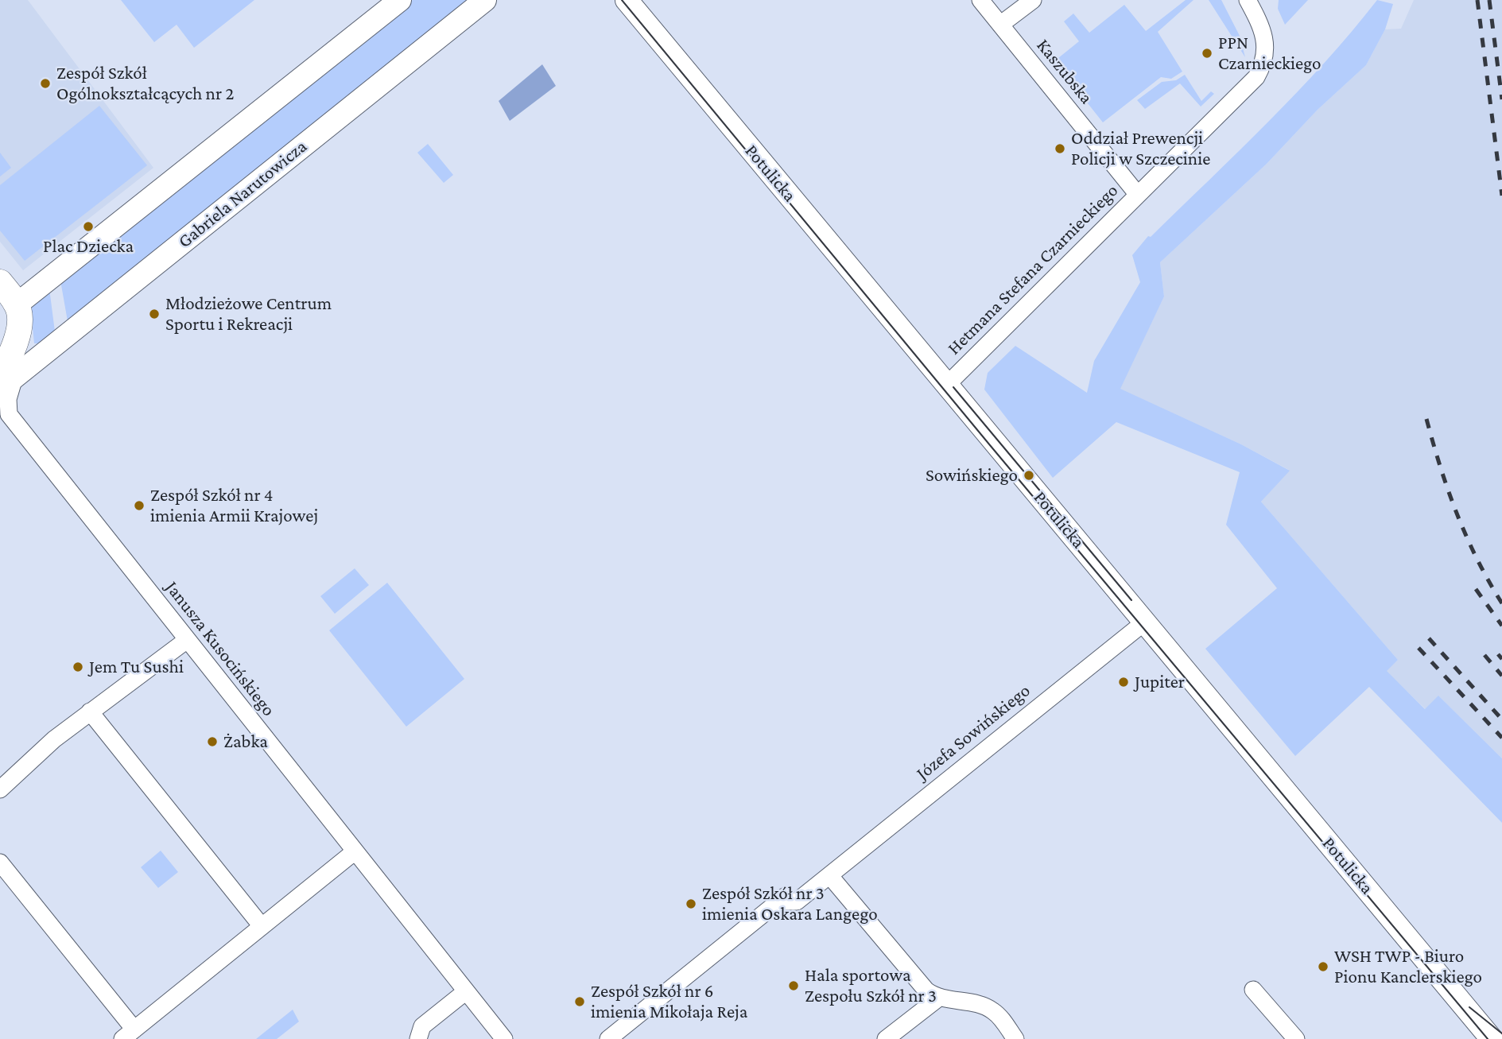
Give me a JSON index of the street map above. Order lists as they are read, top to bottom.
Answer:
{
  "streets": {
    "street": [
      "Kaszubska",
      "Potulicka",
      "Gabriela Narutowicza",
      "Hetmana Stefana Czarnieckiego",
      "Janusza Kusocińskiego",
      "Józefa Sowińskiego"
    ]
  },
  "crossings": [
    ["Kaszubska", "Hetmana Stefana Czarnieckiego"],
    ["Potulicka", "Hetmana Stefana Czarnieckiego"],
    ["Potulicka", "Józefa Sowińskiego"],
    ["Gabriela Narutowicza", "Janusza Kusocińskiego"]
  ],
  "places": [
    "PPN Czarnieckiego",
    "Zespół Szkół Ogólnokształcących nr 2",
    "Oddział Prewencji Policji w Szczecinie",
    "Plac Dziecka",
    "Młodzieżowe Centrum Sportu i Rekreacji",
    "Sowińskiego",
    "Zespół Szkół nr 4 imienia Armii Krajowej",
    "Jem Tu Sushi",
    "Jupiter",
    "Żabka",
    "Zespół Szkół nr 3 imienia Oskara Langego",
    "WSH TWP - Biuro Pionu Kanclerskiego",
    "Hala sportowa Zespołu Szkół nr 3",
    "Zespół Szkół nr 6 imienia Mikołaja Reja"
  ]
}
